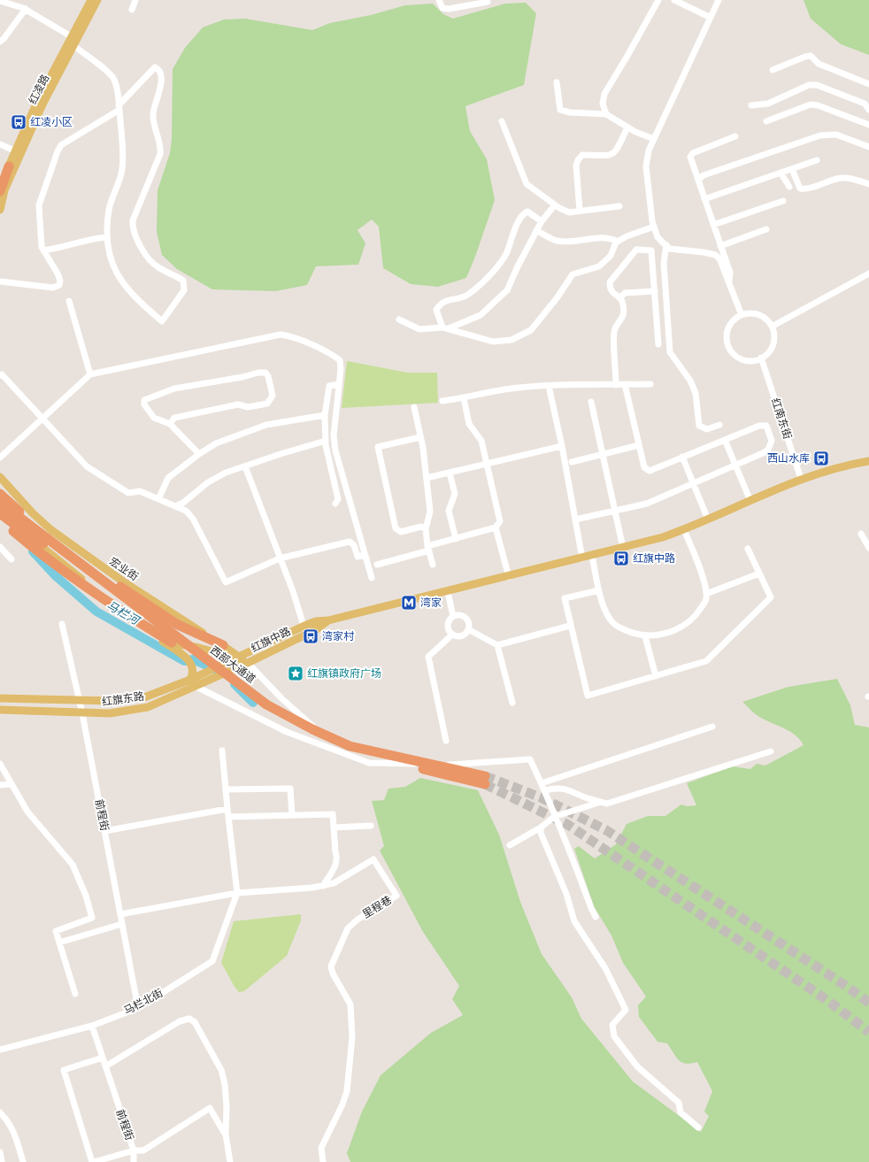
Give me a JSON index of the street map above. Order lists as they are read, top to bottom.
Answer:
{
  "streets": {
    "highway": ["西部大通道"],
    "main road": [
      "红凌路",
      "宏业街",
      "红旗中路",
      "红旗东路"
    ],
    "street": [
      "红南东街",
      "前程街",
      "里程巷",
      "马栏北街"
    ]
  },
  "crossings": [
    ["红南东街", "红旗中路"],
    ["宏业街", "红旗中路"],
    ["宏业街", "红旗东路"],
    ["红旗中路", "红旗东路"],
    ["红旗东路", "前程街"],
    ["前程街", "里程巷"],
    ["前程街", "马栏北街"],
    ["里程巷", "马栏北街"]
  ],
  "water": ["马栏河"],
  "places": {
    "bus stop": [
      "红凌小区",
      "西山水库",
      "红旗中路",
      "湾家村"
    ],
    "metro station": ["湾家"],
    "place": ["红旗镇政府广场"]
  }
}
